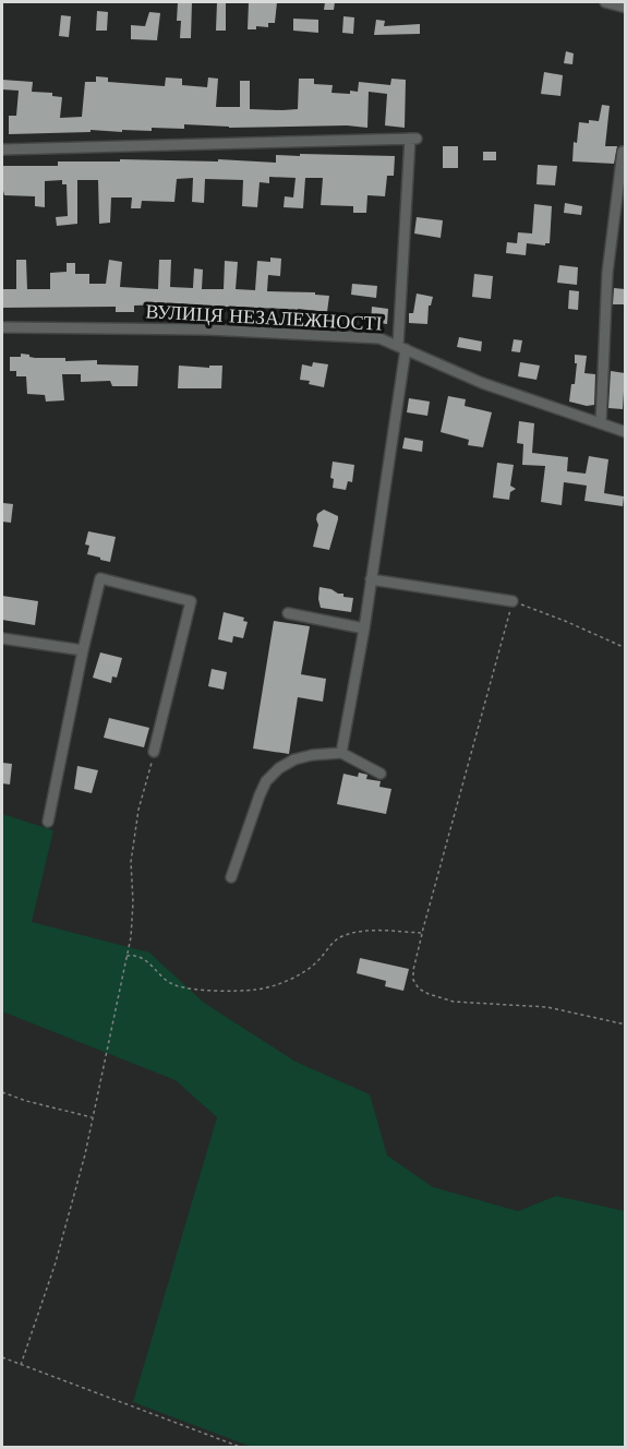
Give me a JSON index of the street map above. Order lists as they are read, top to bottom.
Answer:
{
  "streets": {
    "street": ["ВУЛИЦЯ НЕЗАЛЕЖНОСТІ"]
  }
}
